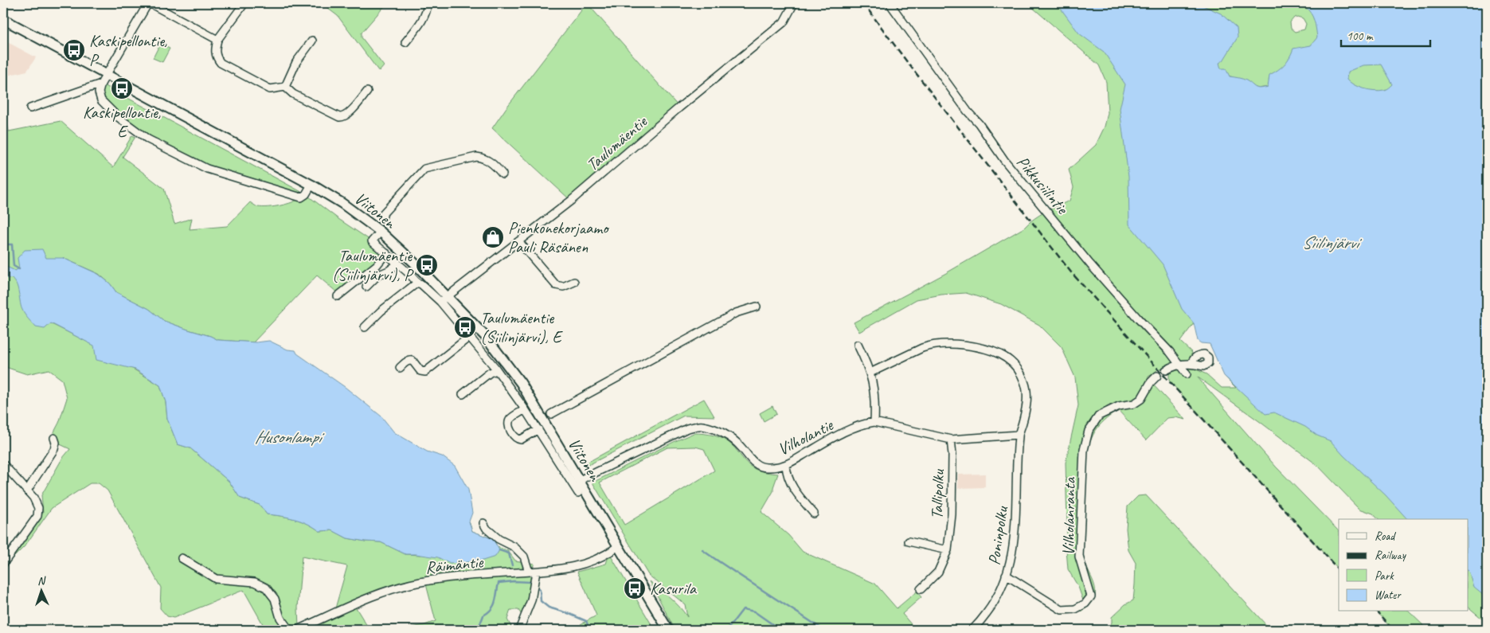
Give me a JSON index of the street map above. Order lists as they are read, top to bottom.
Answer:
{
  "streets": {
    "main road": ["Viitonen"],
    "street": [
      "Taulumäentie",
      "Pikkusiilintie",
      "Vilholantie",
      "Tallipolku",
      "Vilholanranta",
      "Poninpolku",
      "Räimäntie"
    ]
  },
  "crossings": [
    ["Taulumäentie", "Viitonen"],
    ["Viitonen", "Vilholantie"],
    ["Viitonen", "Räimäntie"],
    ["Vilholantie", "Tallipolku"],
    ["Vilholantie", "Poninpolku"],
    ["Vilholanranta", "Poninpolku"]
  ],
  "water": ["Siilinjärvi", "Husonlampi"],
  "places": {
    "bus stop": [
      "Kaskipellontie, P",
      "Kaskipellontie, E",
      "Taulumäentie (Siilinjärvi), P",
      "Taulumäentie (Siilinjärvi), E",
      "Kasurila"
    ],
    "shop": ["Pienkonekorjaamo Pauli Räsänen"]
  },
  "legend": [
    "Road",
    "Railway",
    "Park",
    "Water"
  ],
  "scale_bar": "100 m",
  "north": "top"
}
